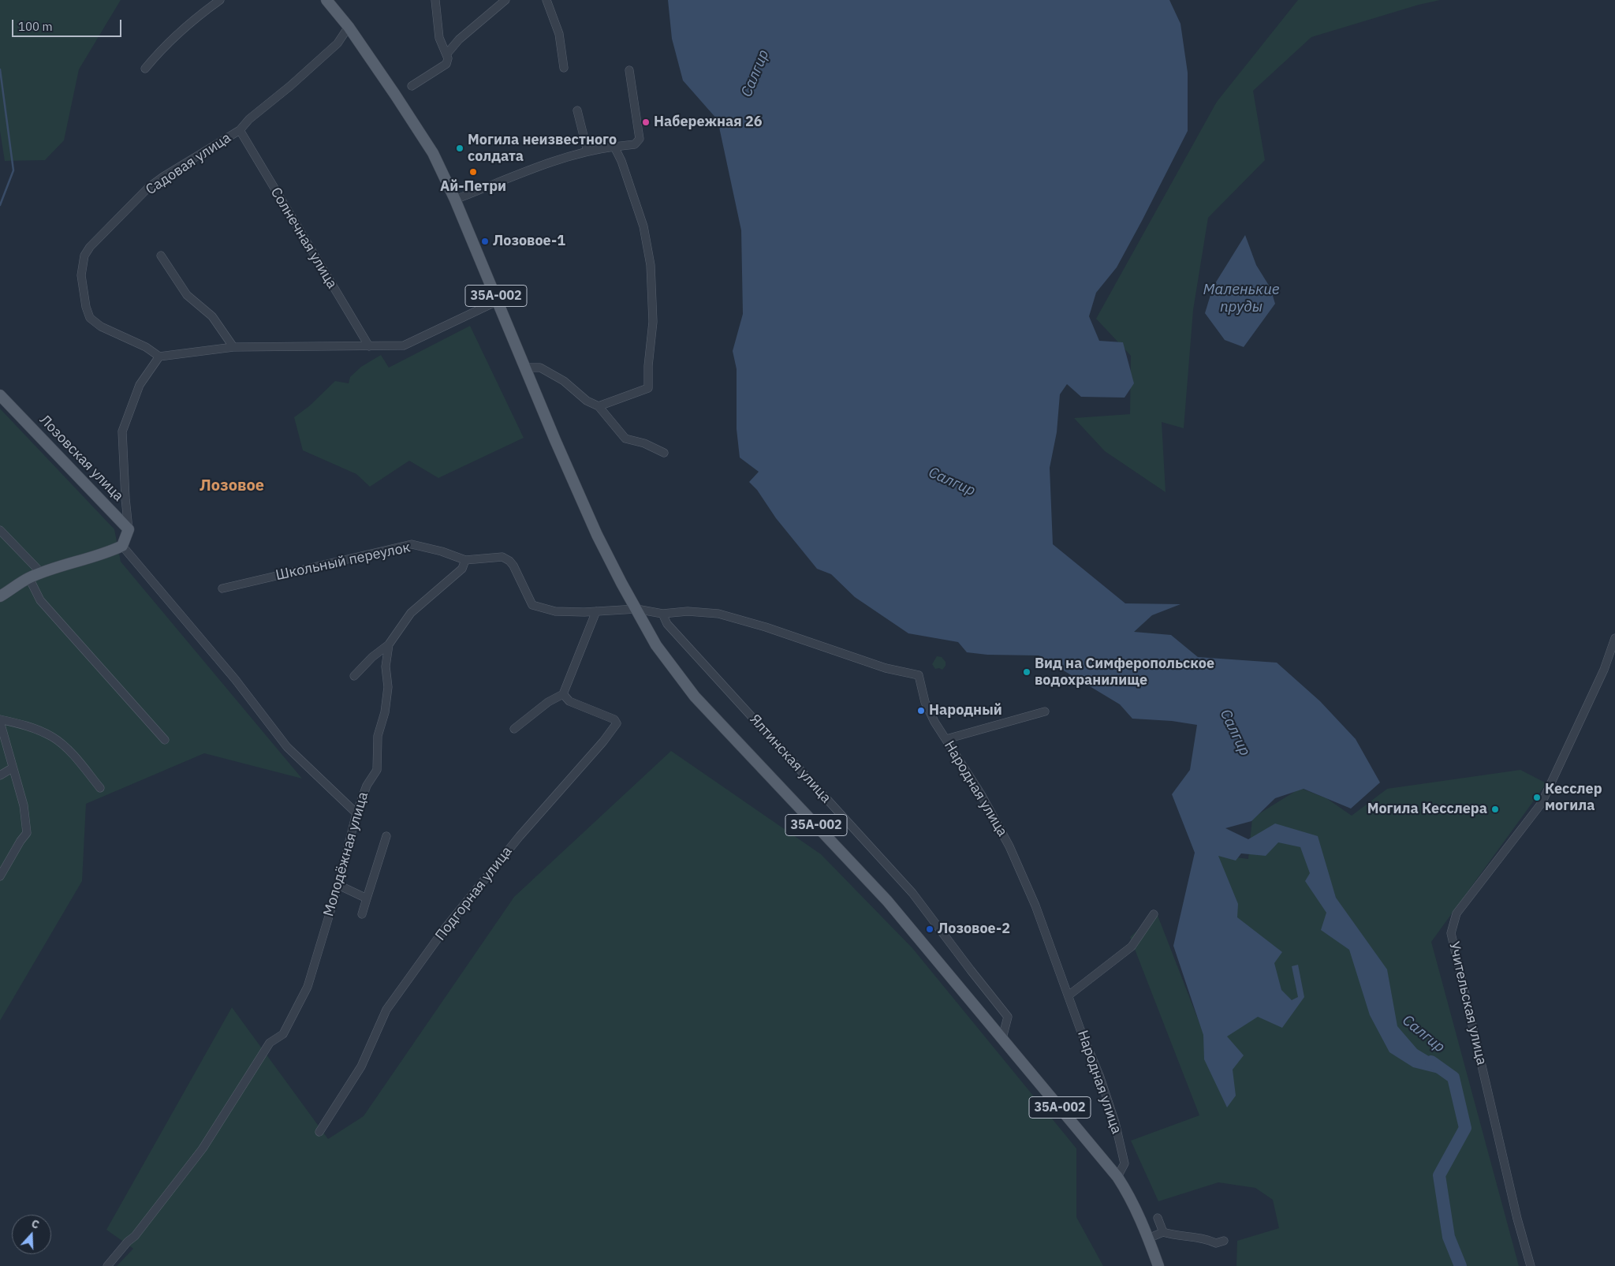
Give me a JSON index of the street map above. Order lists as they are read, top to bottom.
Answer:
{
  "streets": {
    "main road": ["35А-002", "Лозовская улица"],
    "street": [
      "Садовая улица",
      "Солнечная улица",
      "Школьный переулок",
      "Ялтинская улица",
      "Народная улица",
      "Молодёжная улица",
      "Подгорная улица",
      "Учительская улица"
    ]
  },
  "crossings": [
    ["Садовая улица", "Солнечная улица"],
    ["Садовая улица", "35А-002"],
    ["35А-002", "Ялтинская улица"],
    ["35А-002", "Народная улица"],
    ["Школьный переулок", "Народная улица"],
    ["Школьный переулок", "Молодёжная улица"],
    ["Ялтинская улица", "Народная улица"]
  ],
  "districts": ["Лозовое"],
  "water": ["Салгир", "Маленькие пруды"],
  "places": [
    "Набережная 26",
    "Могила неизвестного солдата",
    "Ай-Петри",
    "Лозовое-1",
    "Вид на Симферопольское водохранилище",
    "Народный",
    "Кесслер могила",
    "Могила Кесслера",
    "Лозовое-2"
  ],
  "scale_bar": "100 m",
  "north": "top"
}
